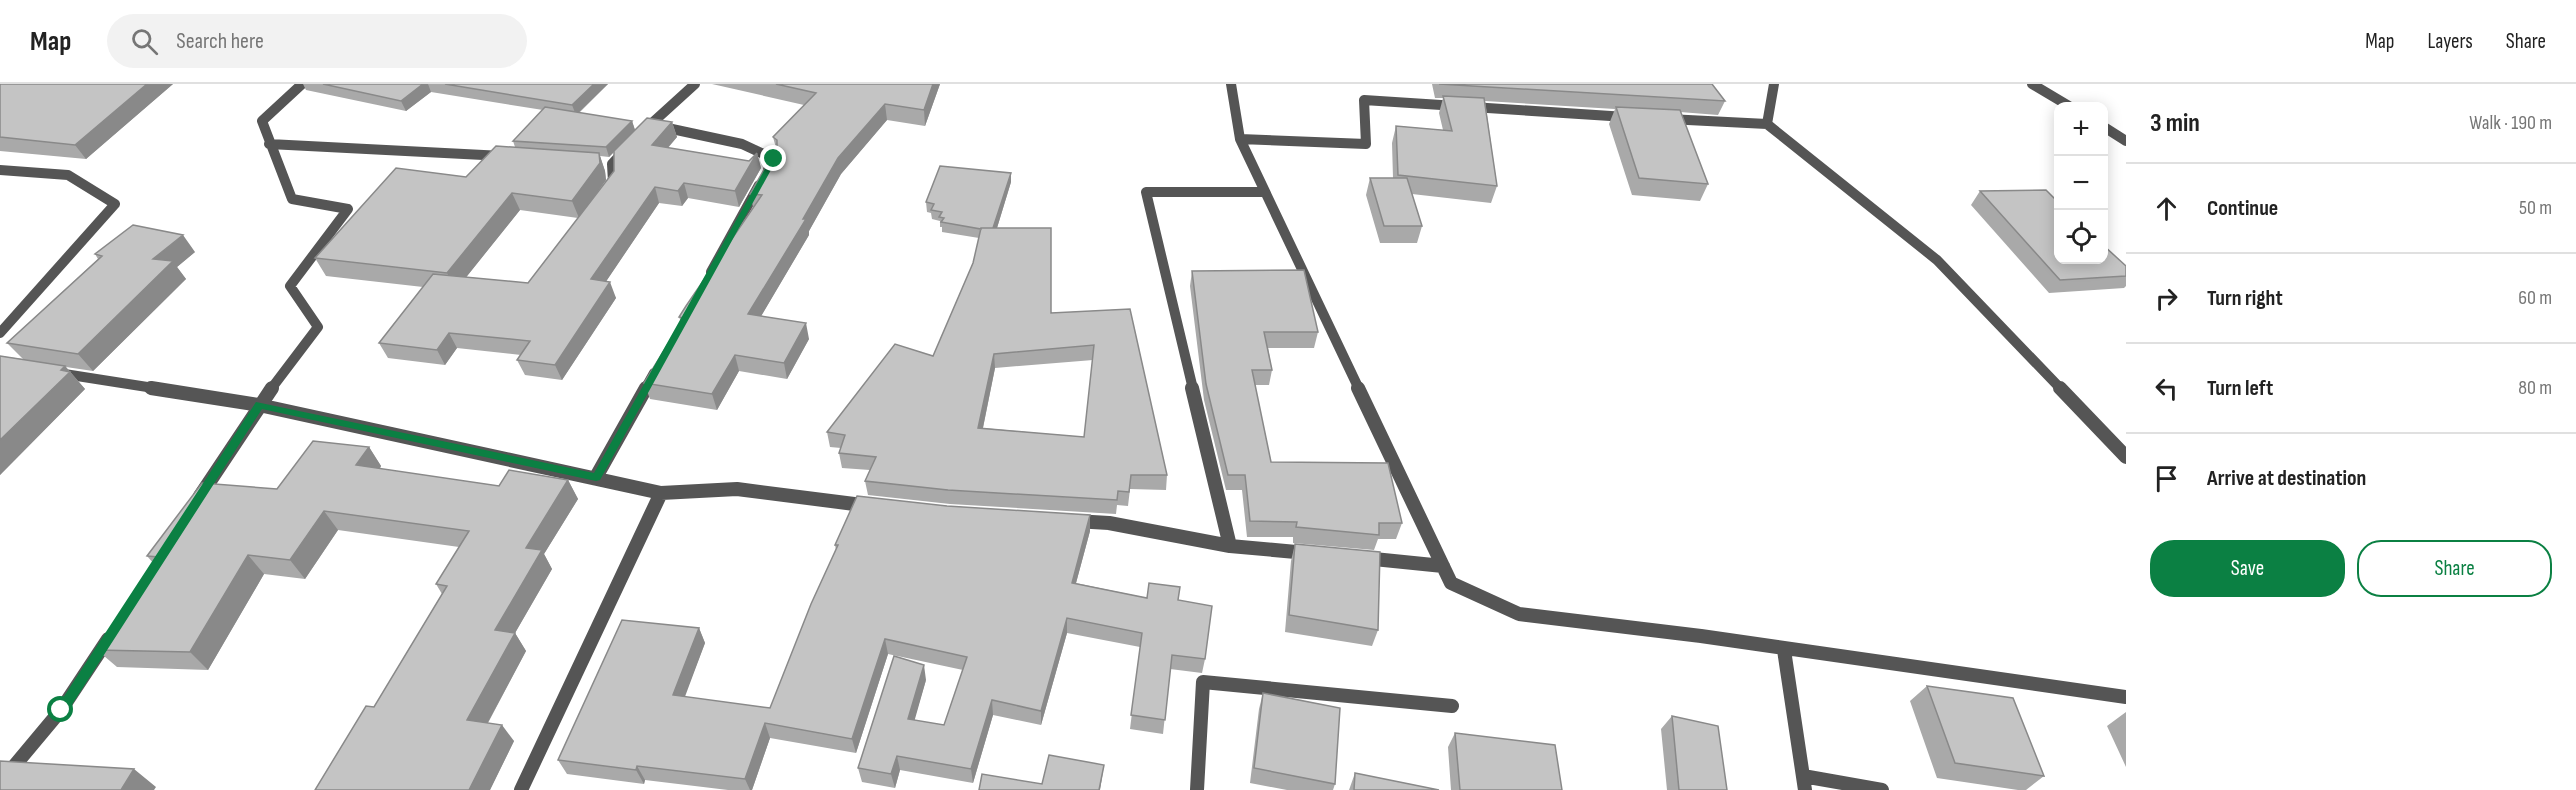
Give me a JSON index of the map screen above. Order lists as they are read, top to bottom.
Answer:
{
  "page": {
    "header": "Map",
    "search": "Search here",
    "nav": ["Map", "Layers", "Share"],
    "heading": ["3 min", "Walk · 190 m"],
    "map_buttons": ["+", "−"],
    "list": [
      ["Continue", "50 m"],
      ["Turn right", "60 m"],
      ["Turn left", "80 m"],
      "Arrive at destination"
    ],
    "buttons": ["Save", "Share"]
  }
}
